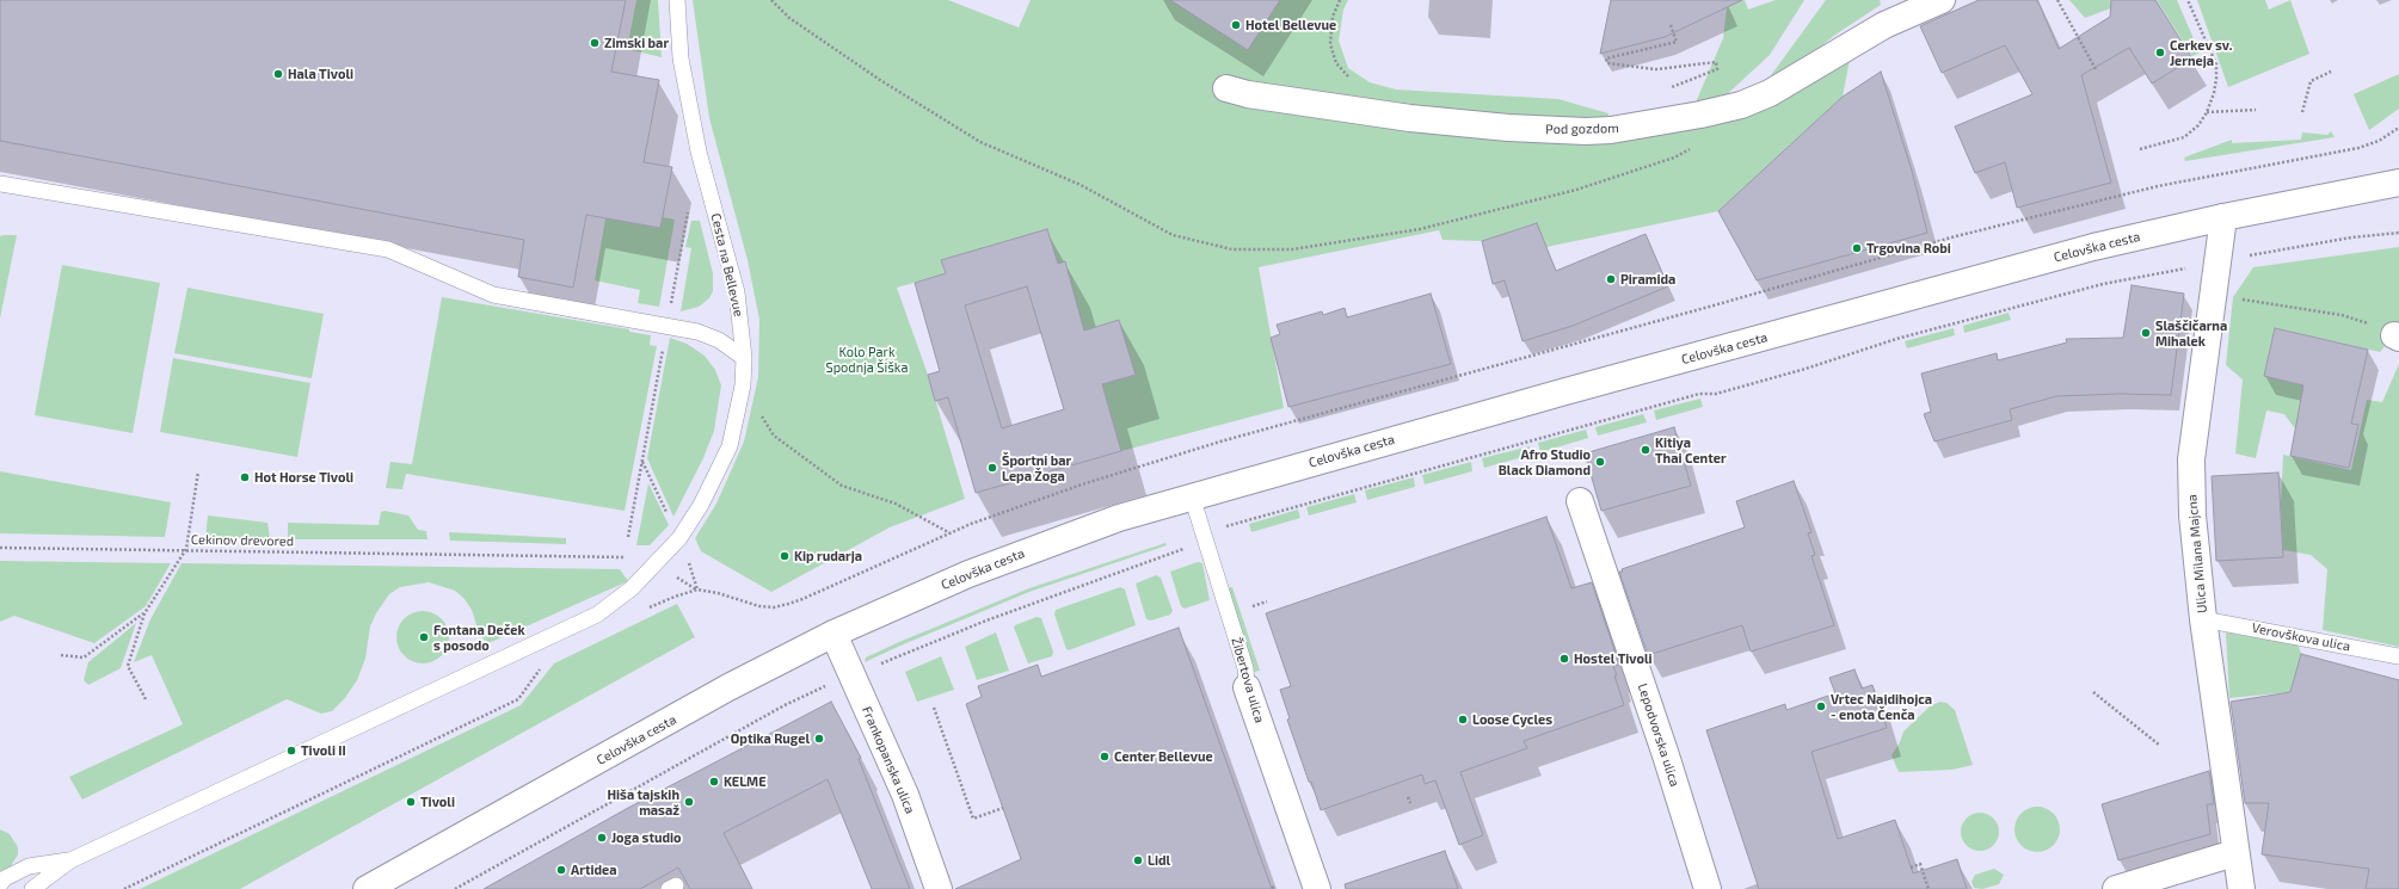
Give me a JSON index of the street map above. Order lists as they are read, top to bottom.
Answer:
{
  "streets": {
    "street": [
      "Pod gozdom",
      "Celovška cesta",
      "Ulica Milana Majcna",
      "Žibertova ulica",
      "Lepodvorska ulica",
      "Frankopanska ulica"
    ],
    "lane": ["Cesta na Bellevue", "Verovškova ulica"],
    "path": ["Cekinov drevored"]
  },
  "crossings": [
    ["Celovška cesta", "Ulica Milana Majcna"],
    ["Celovška cesta", "Žibertova ulica"],
    ["Celovška cesta", "Frankopanska ulica"],
    ["Ulica Milana Majcna", "Verovškova ulica"]
  ],
  "parks": ["Kolo Park Spodnja Šiška"],
  "places": [
    "Hotel Bellevue",
    "Zimski bar",
    "Cerkev sv. Jerneja",
    "Hala Tivoli",
    "Trgovina Robi",
    "Piramida",
    "Slaščičarna Mihalek",
    "Kitiya Thai Center",
    "Afro Studio Black Diamond",
    "Športni bar Lepa Žoga",
    "Hot Horse Tivoli",
    "Kip rudarja",
    "Fontana Deček s posodo",
    "Hostel Tivoli",
    "Vrtec Najdihojca - enota Čenča",
    "Loose Cycles",
    "Optika Rugel",
    "Tivoli II",
    "Center Bellevue",
    "KELME",
    "Tivoli",
    "Hiša tajskih masaž",
    "Joga studio",
    "Lidl",
    "Artidea"
  ]
}
